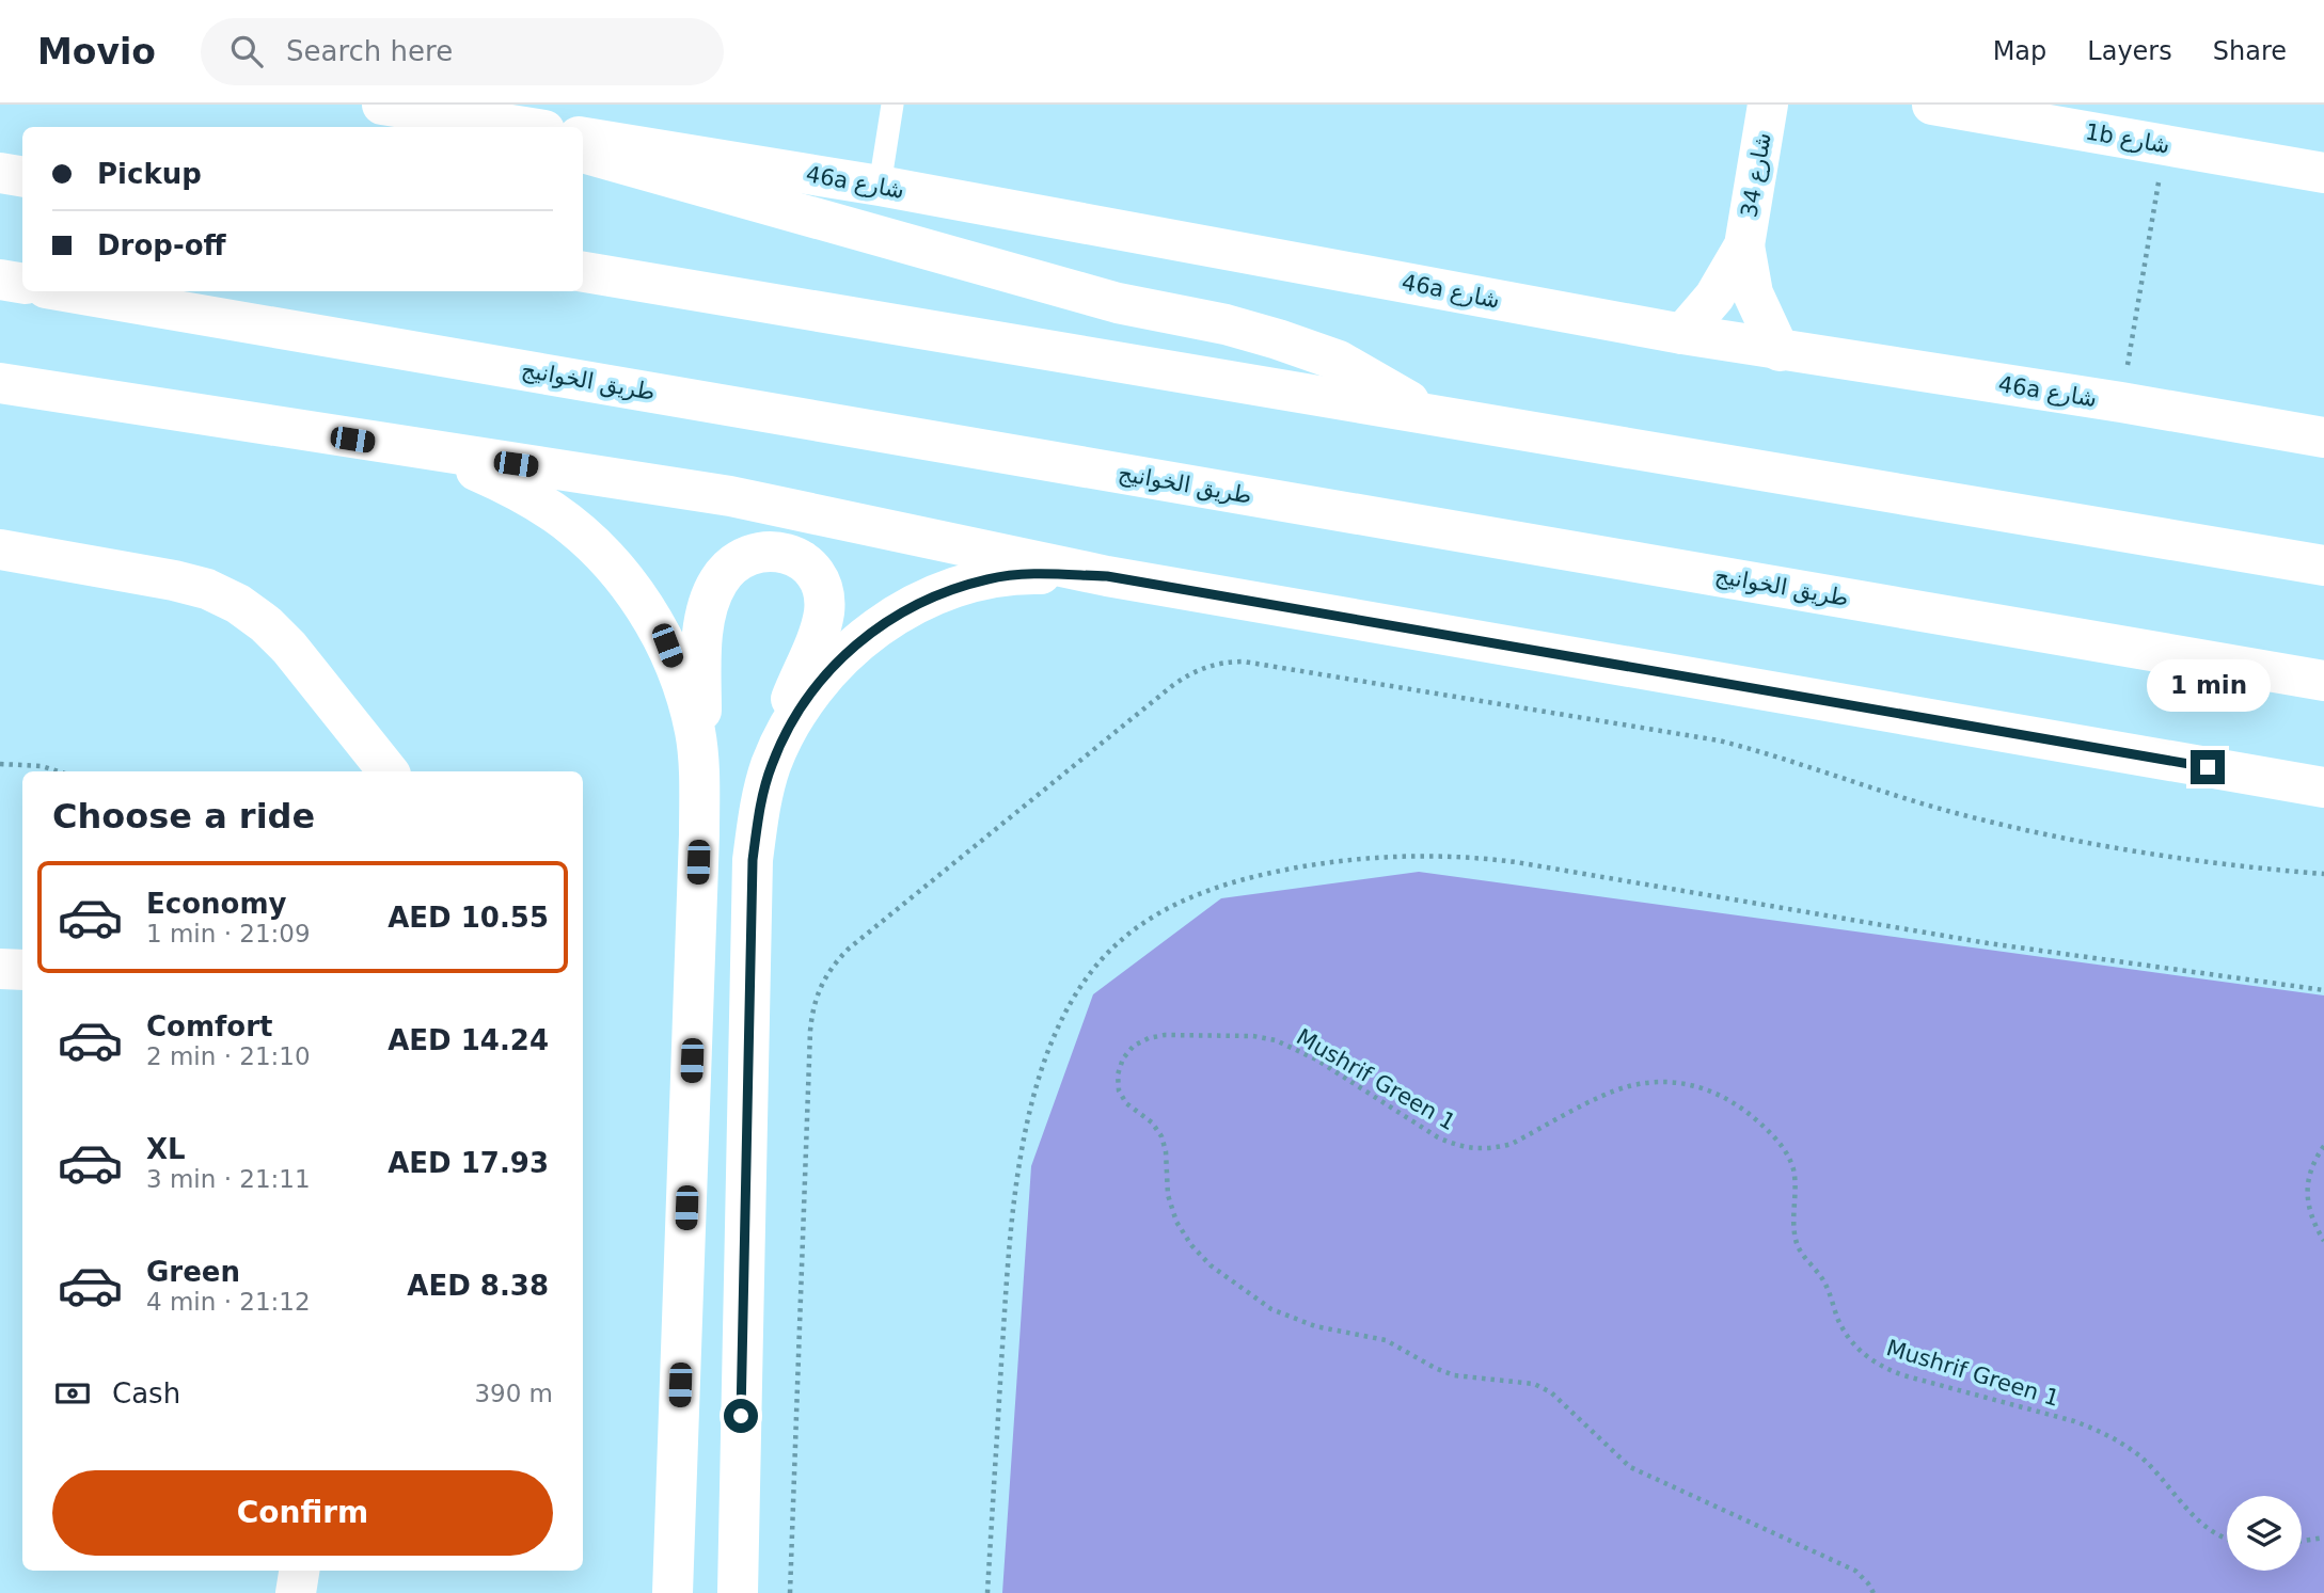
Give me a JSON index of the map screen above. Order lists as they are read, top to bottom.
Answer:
{
  "streets": {
    "main road": [
      "1b شارع",
      "شارع 34",
      "46a شارع",
      "طريق الخوانيج"
    ],
    "path": ["Mushrif Green 1"]
  },
  "crossings": [
    ["شارع 34", "46a شارع"]
  ],
  "page": {
    "header": "Movio",
    "search": "Search here",
    "nav": ["Map", "Layers", "Share"],
    "banner": ["Pickup", "Drop-off"],
    "bubble": "1 min",
    "heading": "Choose a ride",
    "list": [
      {
        "name": "Economy",
        "note": "1 min · 21:09",
        "value": "AED 10.55"
      },
      {
        "name": "Comfort",
        "note": "2 min · 21:10",
        "value": "AED 14.24"
      },
      {
        "name": "XL",
        "note": "3 min · 21:11",
        "value": "AED 17.93"
      },
      {
        "name": "Green",
        "note": "4 min · 21:12",
        "value": "AED 8.38"
      }
    ],
    "pay": ["Cash", "390 m"],
    "buttons": "Confirm"
  }
}
